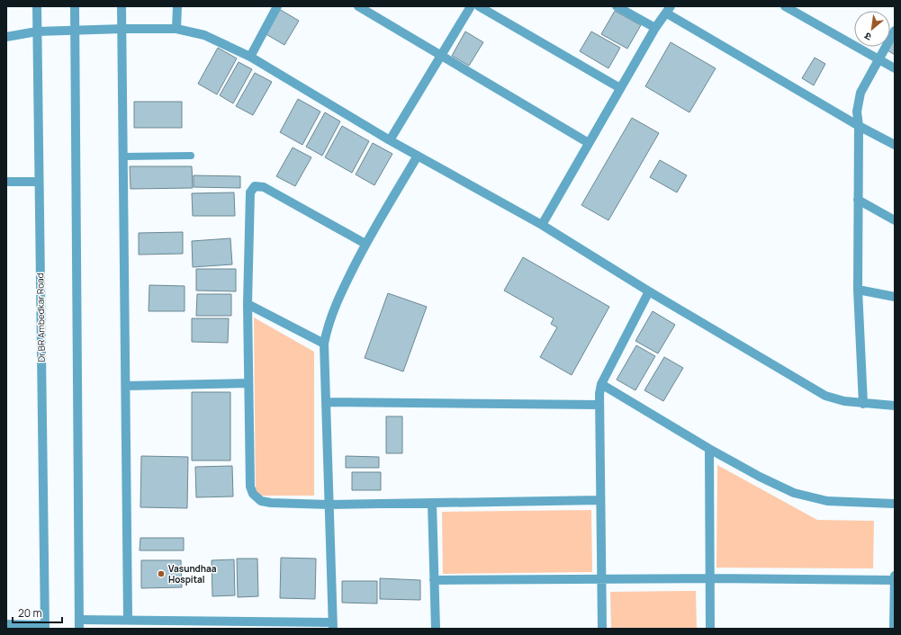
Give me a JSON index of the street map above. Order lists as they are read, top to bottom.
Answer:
{
  "streets": {
    "street": ["Dr BR Ambedkar Road"]
  },
  "places": ["Vasundhaa Hospital"],
  "scale_bar": "20 m",
  "north": "bottom left"
}
